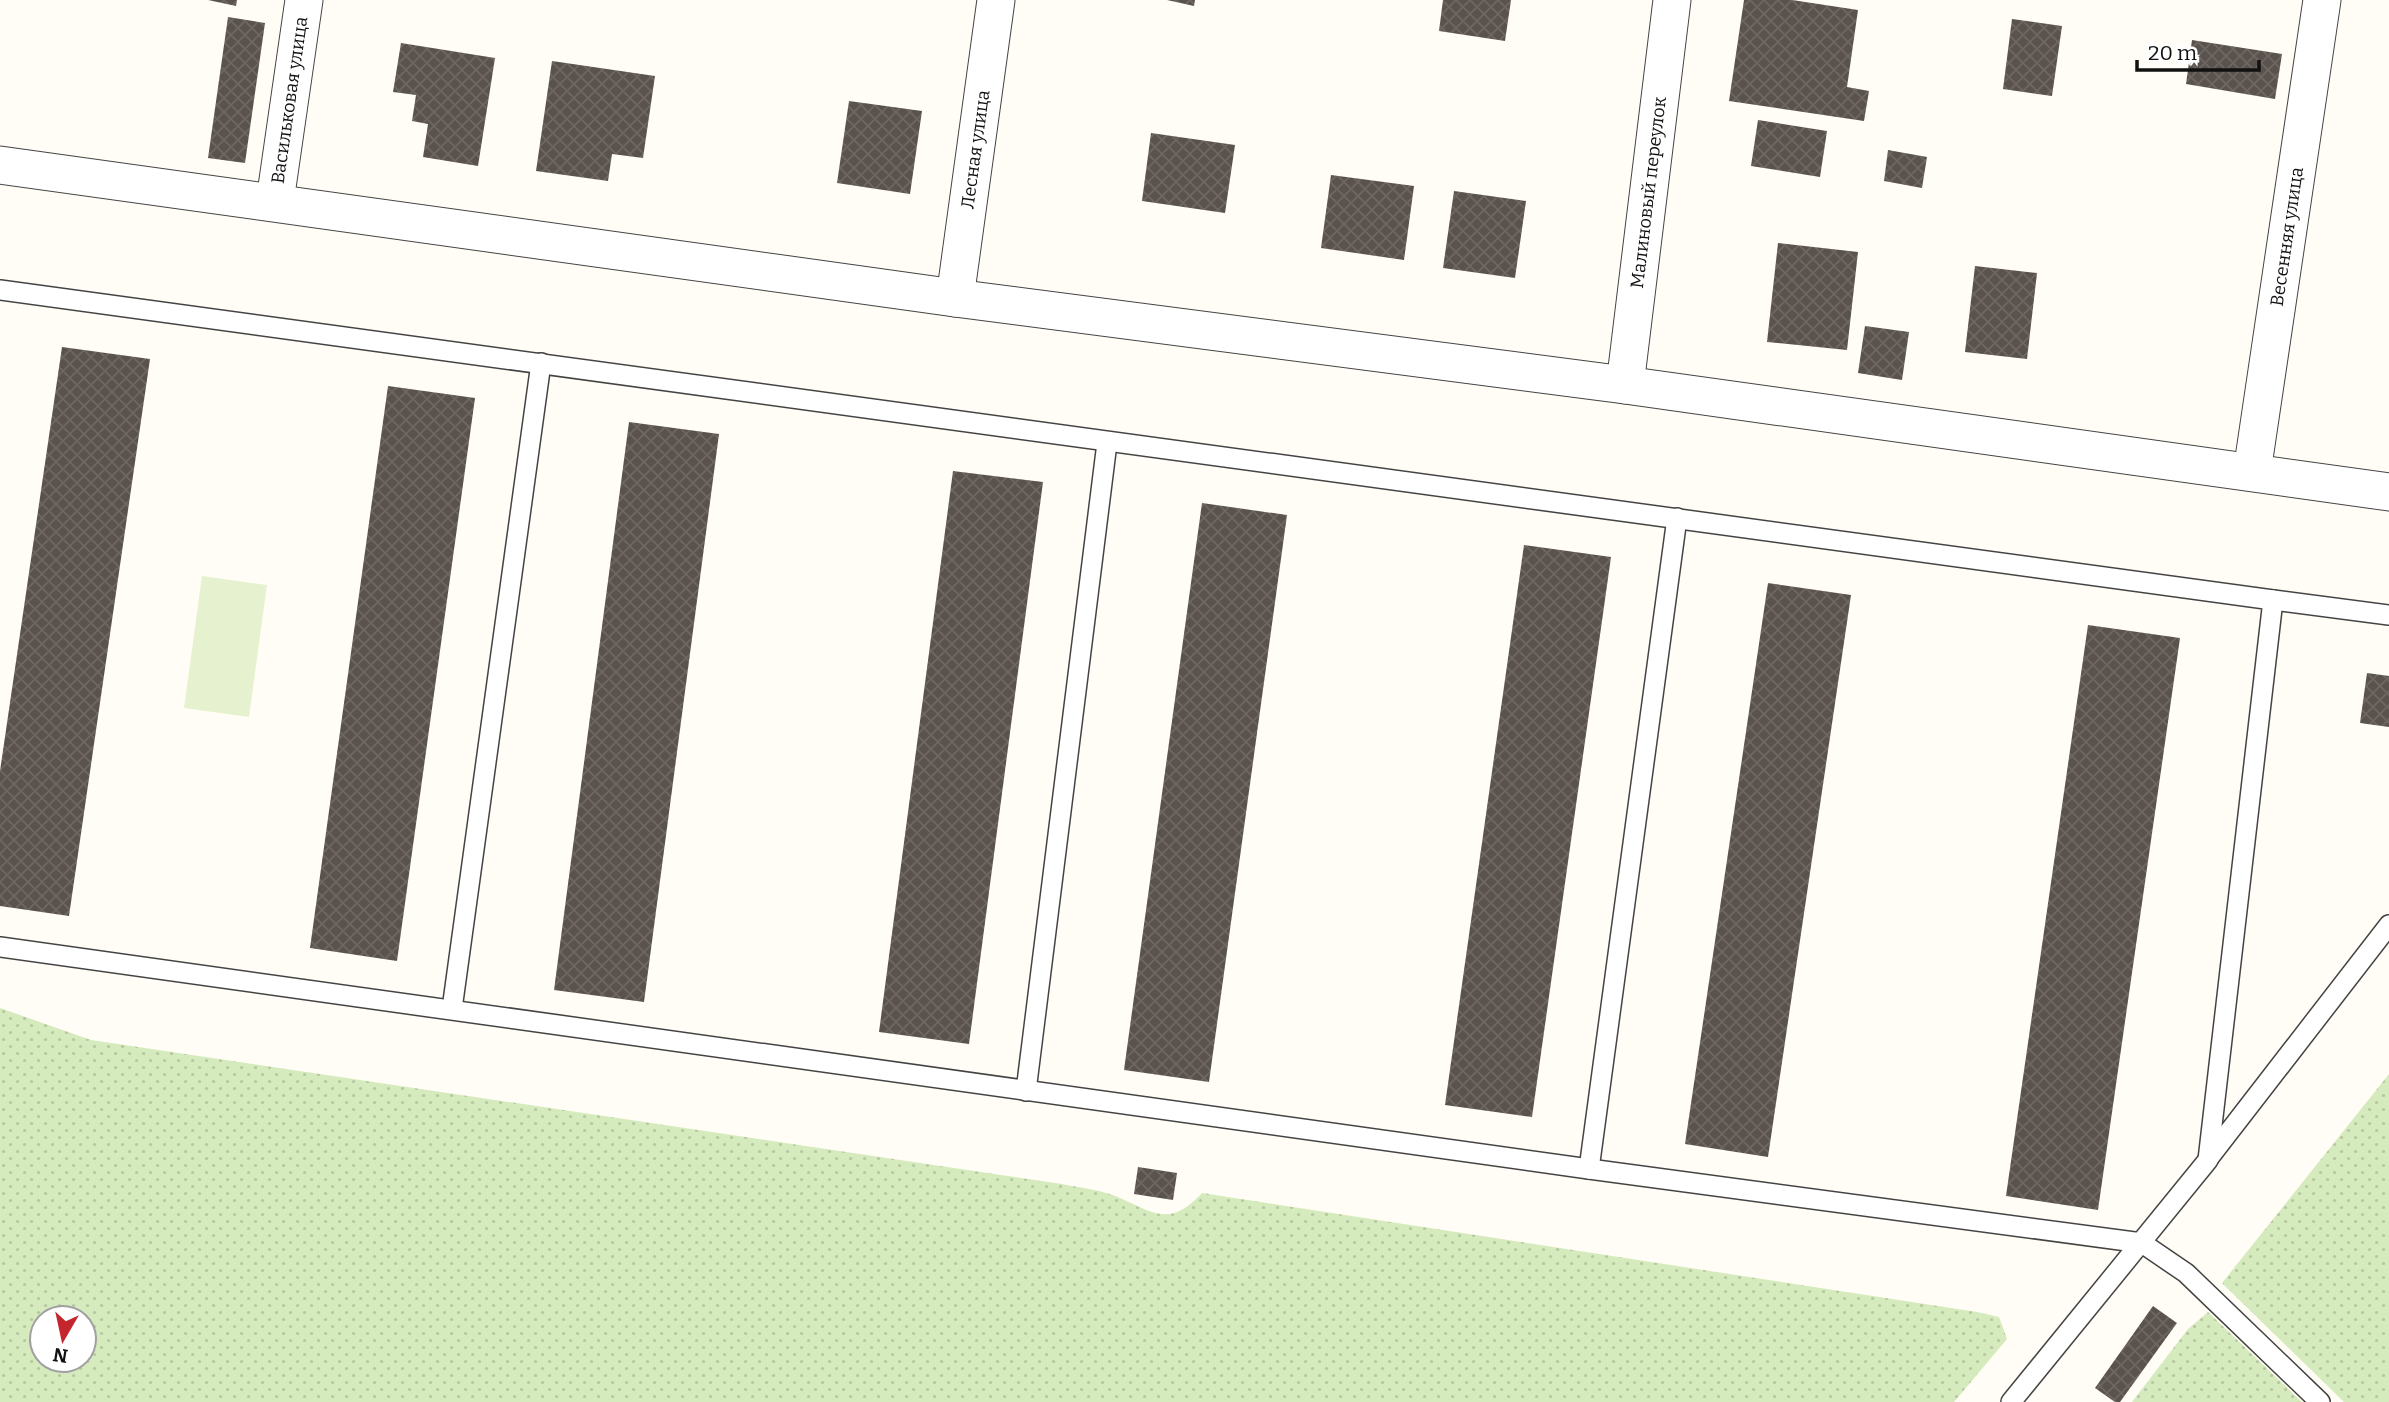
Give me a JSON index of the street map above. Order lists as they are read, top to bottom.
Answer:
{
  "streets": {
    "street": [
      "Васильковая улица",
      "Лесная улица",
      "Малиновый переулок",
      "Весенняя улица"
    ]
  },
  "scale_bar": "20 m",
  "north": "bottom"
}
